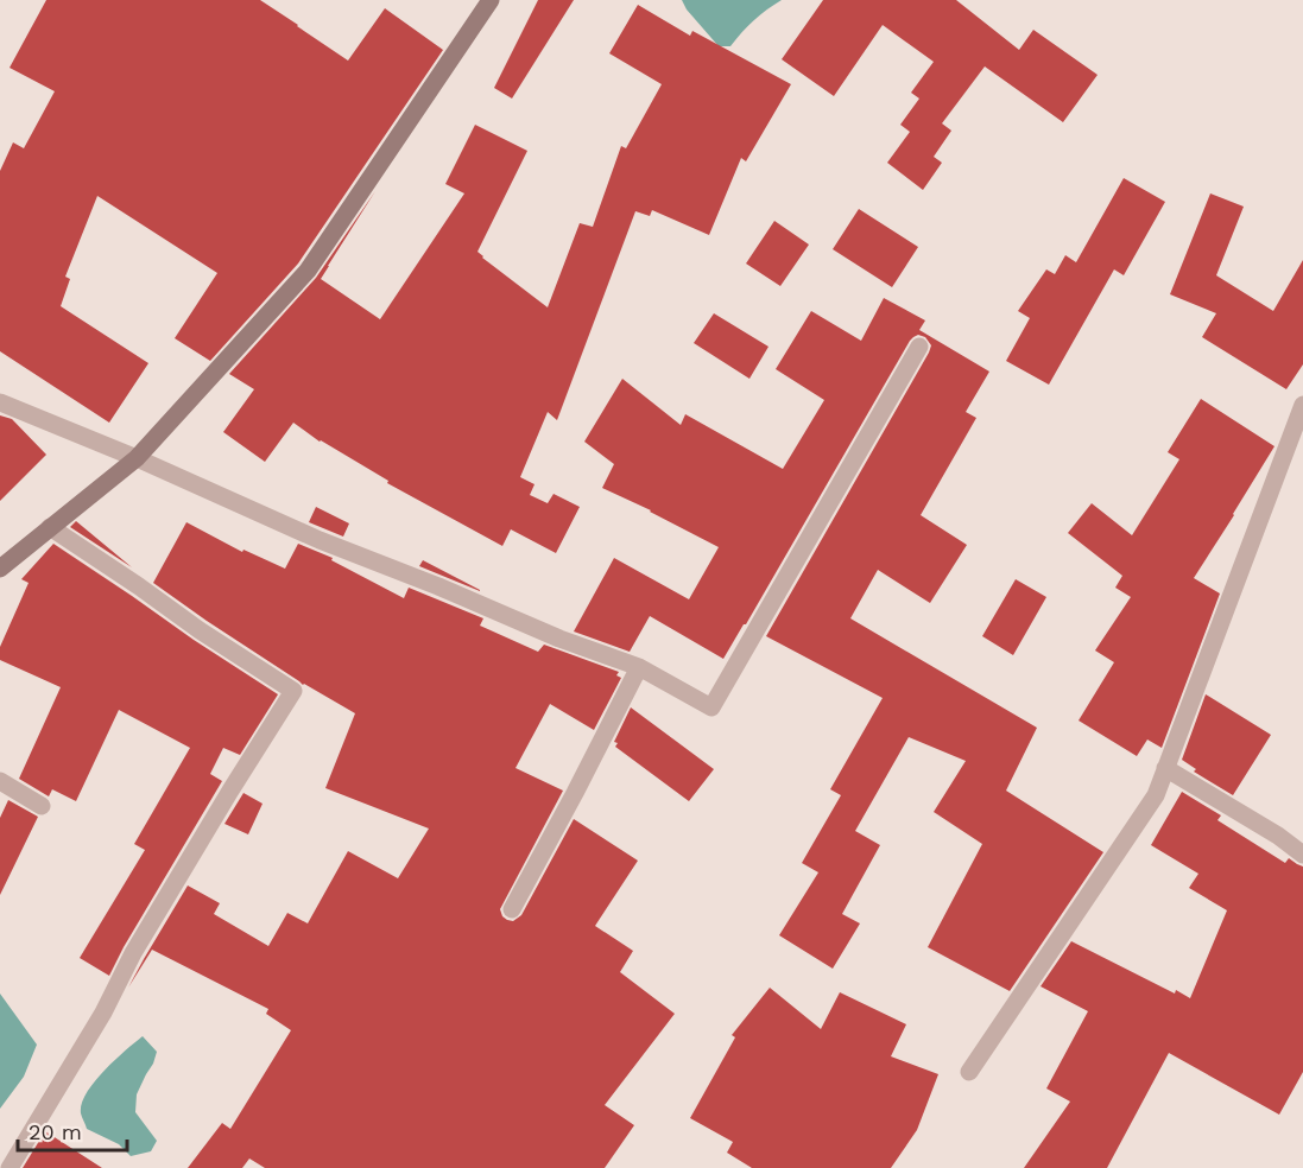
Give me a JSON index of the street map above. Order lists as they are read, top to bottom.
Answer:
{
  "scale_bar": "20 m"
}
